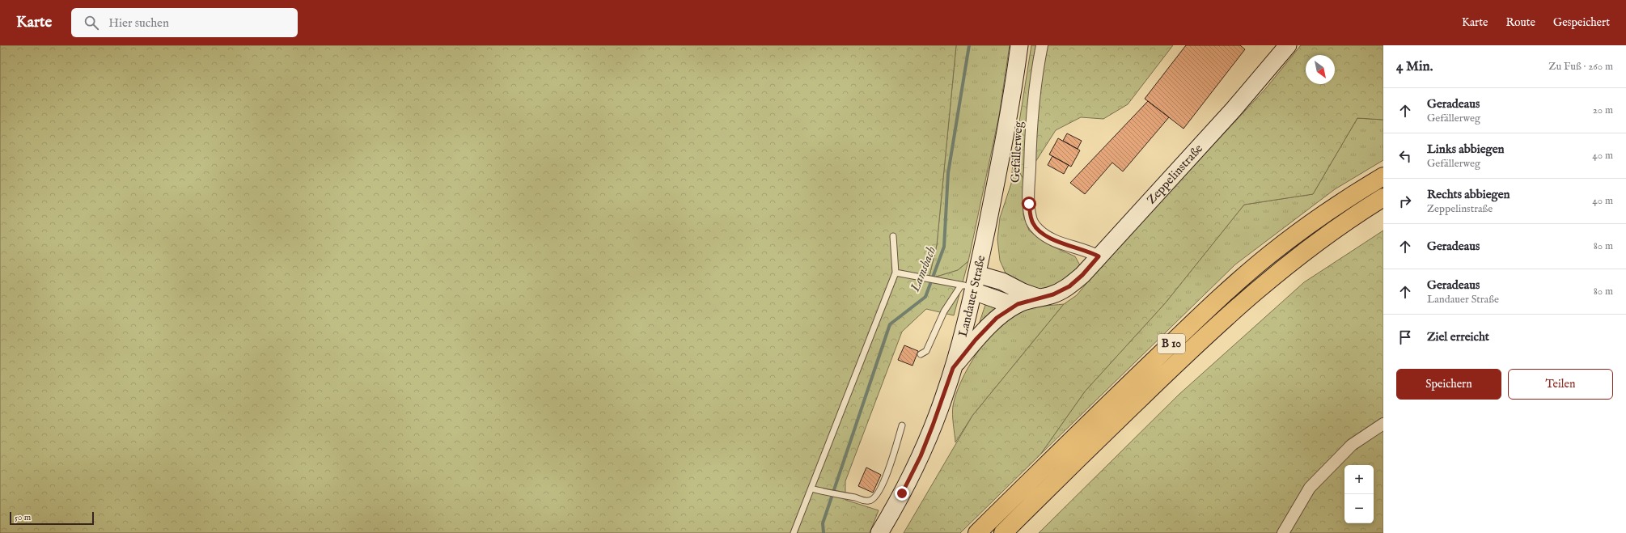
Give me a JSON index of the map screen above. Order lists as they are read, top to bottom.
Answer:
{
  "streets": {
    "highway": ["B 10"],
    "street": ["Gefällerweg", "Zeppelinstraße", "Landauer Straße"]
  },
  "crossings": [
    ["Gefällerweg", "Zeppelinstraße"]
  ],
  "water": ["Lamsbach"],
  "scale_bar": "50 m",
  "north": "bottom right",
  "page": {
    "header": "Karte",
    "search": "Hier suchen",
    "nav": ["Karte", "Route", "Gespeichert"],
    "heading": ["4 Min.", "Zu Fuß · 260 m"],
    "list": [
      ["Geradeaus", "Gefällerweg", "20 m"],
      ["Links abbiegen", "Gefällerweg", "40 m"],
      ["Rechts abbiegen", "Zeppelinstraße", "40 m"],
      ["Geradeaus", "80 m"],
      ["Geradeaus", "Landauer Straße", "80 m"],
      "Ziel erreicht"
    ],
    "buttons": ["Speichern", "Teilen"],
    "map_buttons": ["+", "−"],
    "scale": "50 m"
  }
}
